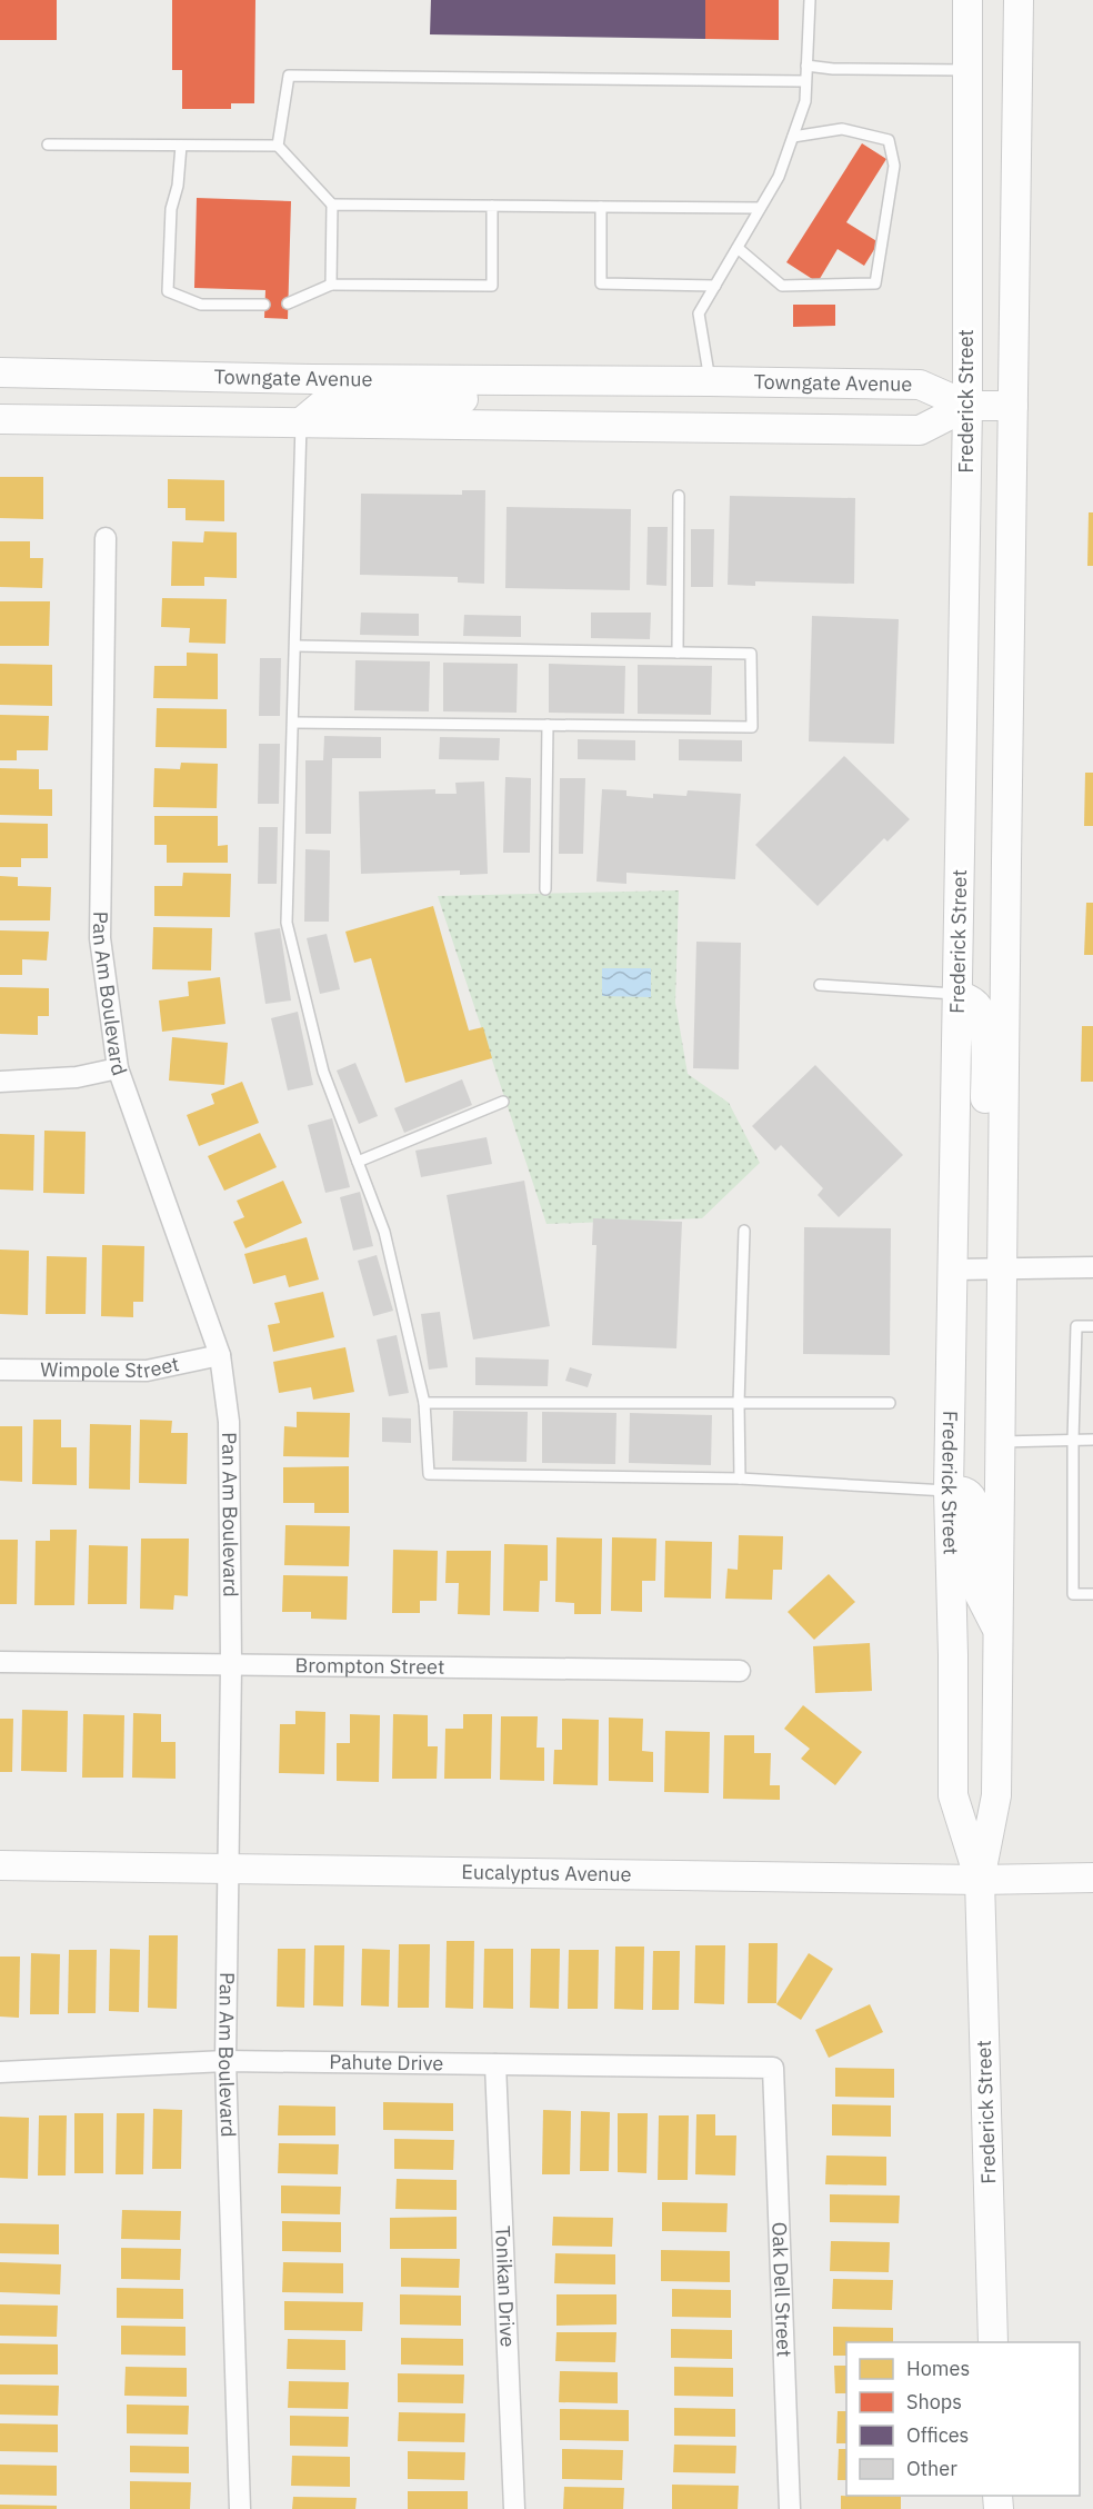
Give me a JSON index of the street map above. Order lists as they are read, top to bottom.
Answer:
{
  "streets": {
    "main road": ["Towngate Avenue", "Frederick Street", "Eucalyptus Avenue"],
    "street": [
      "Pan Am Boulevard",
      "Wimpole Street",
      "Brompton Street",
      "Pahute Drive",
      "Tonikan Drive",
      "Oak Dell Street"
    ]
  },
  "crossings": [
    ["Towngate Avenue", "Frederick Street"],
    ["Frederick Street", "Eucalyptus Avenue"],
    ["Pan Am Boulevard", "Wimpole Street"],
    ["Pan Am Boulevard", "Brompton Street"],
    ["Pan Am Boulevard", "Eucalyptus Avenue"],
    ["Pan Am Boulevard", "Pahute Drive"],
    ["Pahute Drive", "Tonikan Drive"],
    ["Pahute Drive", "Oak Dell Street"]
  ],
  "legend": [
    "Homes",
    "Shops",
    "Offices",
    "Other"
  ]
}
